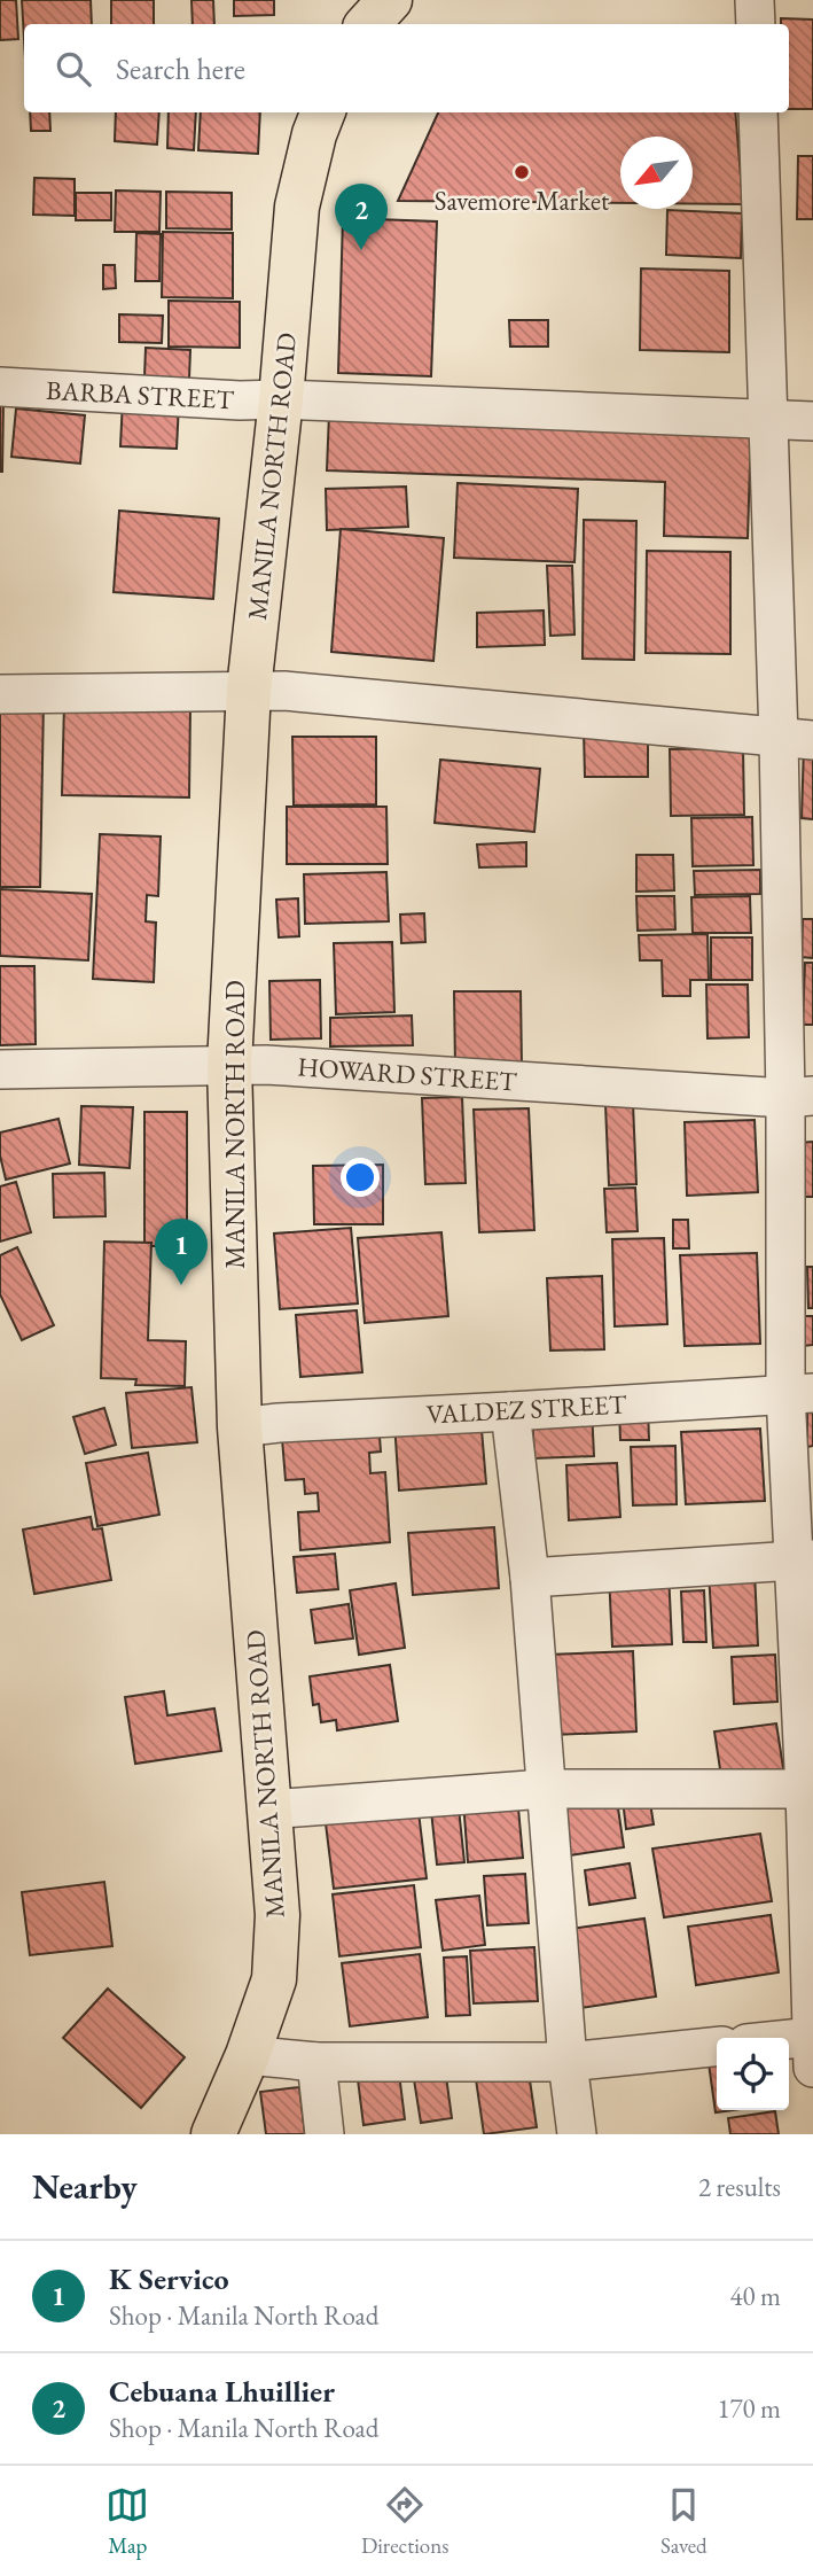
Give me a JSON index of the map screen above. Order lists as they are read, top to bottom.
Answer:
{
  "streets": {
    "highway": ["MANILA NORTH ROAD"],
    "street": ["BARBA STREET", "HOWARD STREET", "VALDEZ STREET"]
  },
  "crossings": [
    ["BARBA STREET", "MANILA NORTH ROAD"],
    ["MANILA NORTH ROAD", "HOWARD STREET"],
    ["MANILA NORTH ROAD", "VALDEZ STREET"]
  ],
  "places": ["Savemore Market"],
  "north": "bottom left",
  "page": {
    "search": "Search here",
    "pins": ["2", "1"],
    "heading": ["Nearby", "2 results"],
    "list": [
      {
        "mark": "1",
        "name": "K Servico",
        "note": "Shop · Manila North Road",
        "value": "40 m"
      },
      {
        "mark": "2",
        "name": "Cebuana Lhuillier",
        "note": "Shop · Manila North Road",
        "value": "170 m"
      }
    ],
    "nav": ["Map", "Directions", "Saved"]
  }
}
